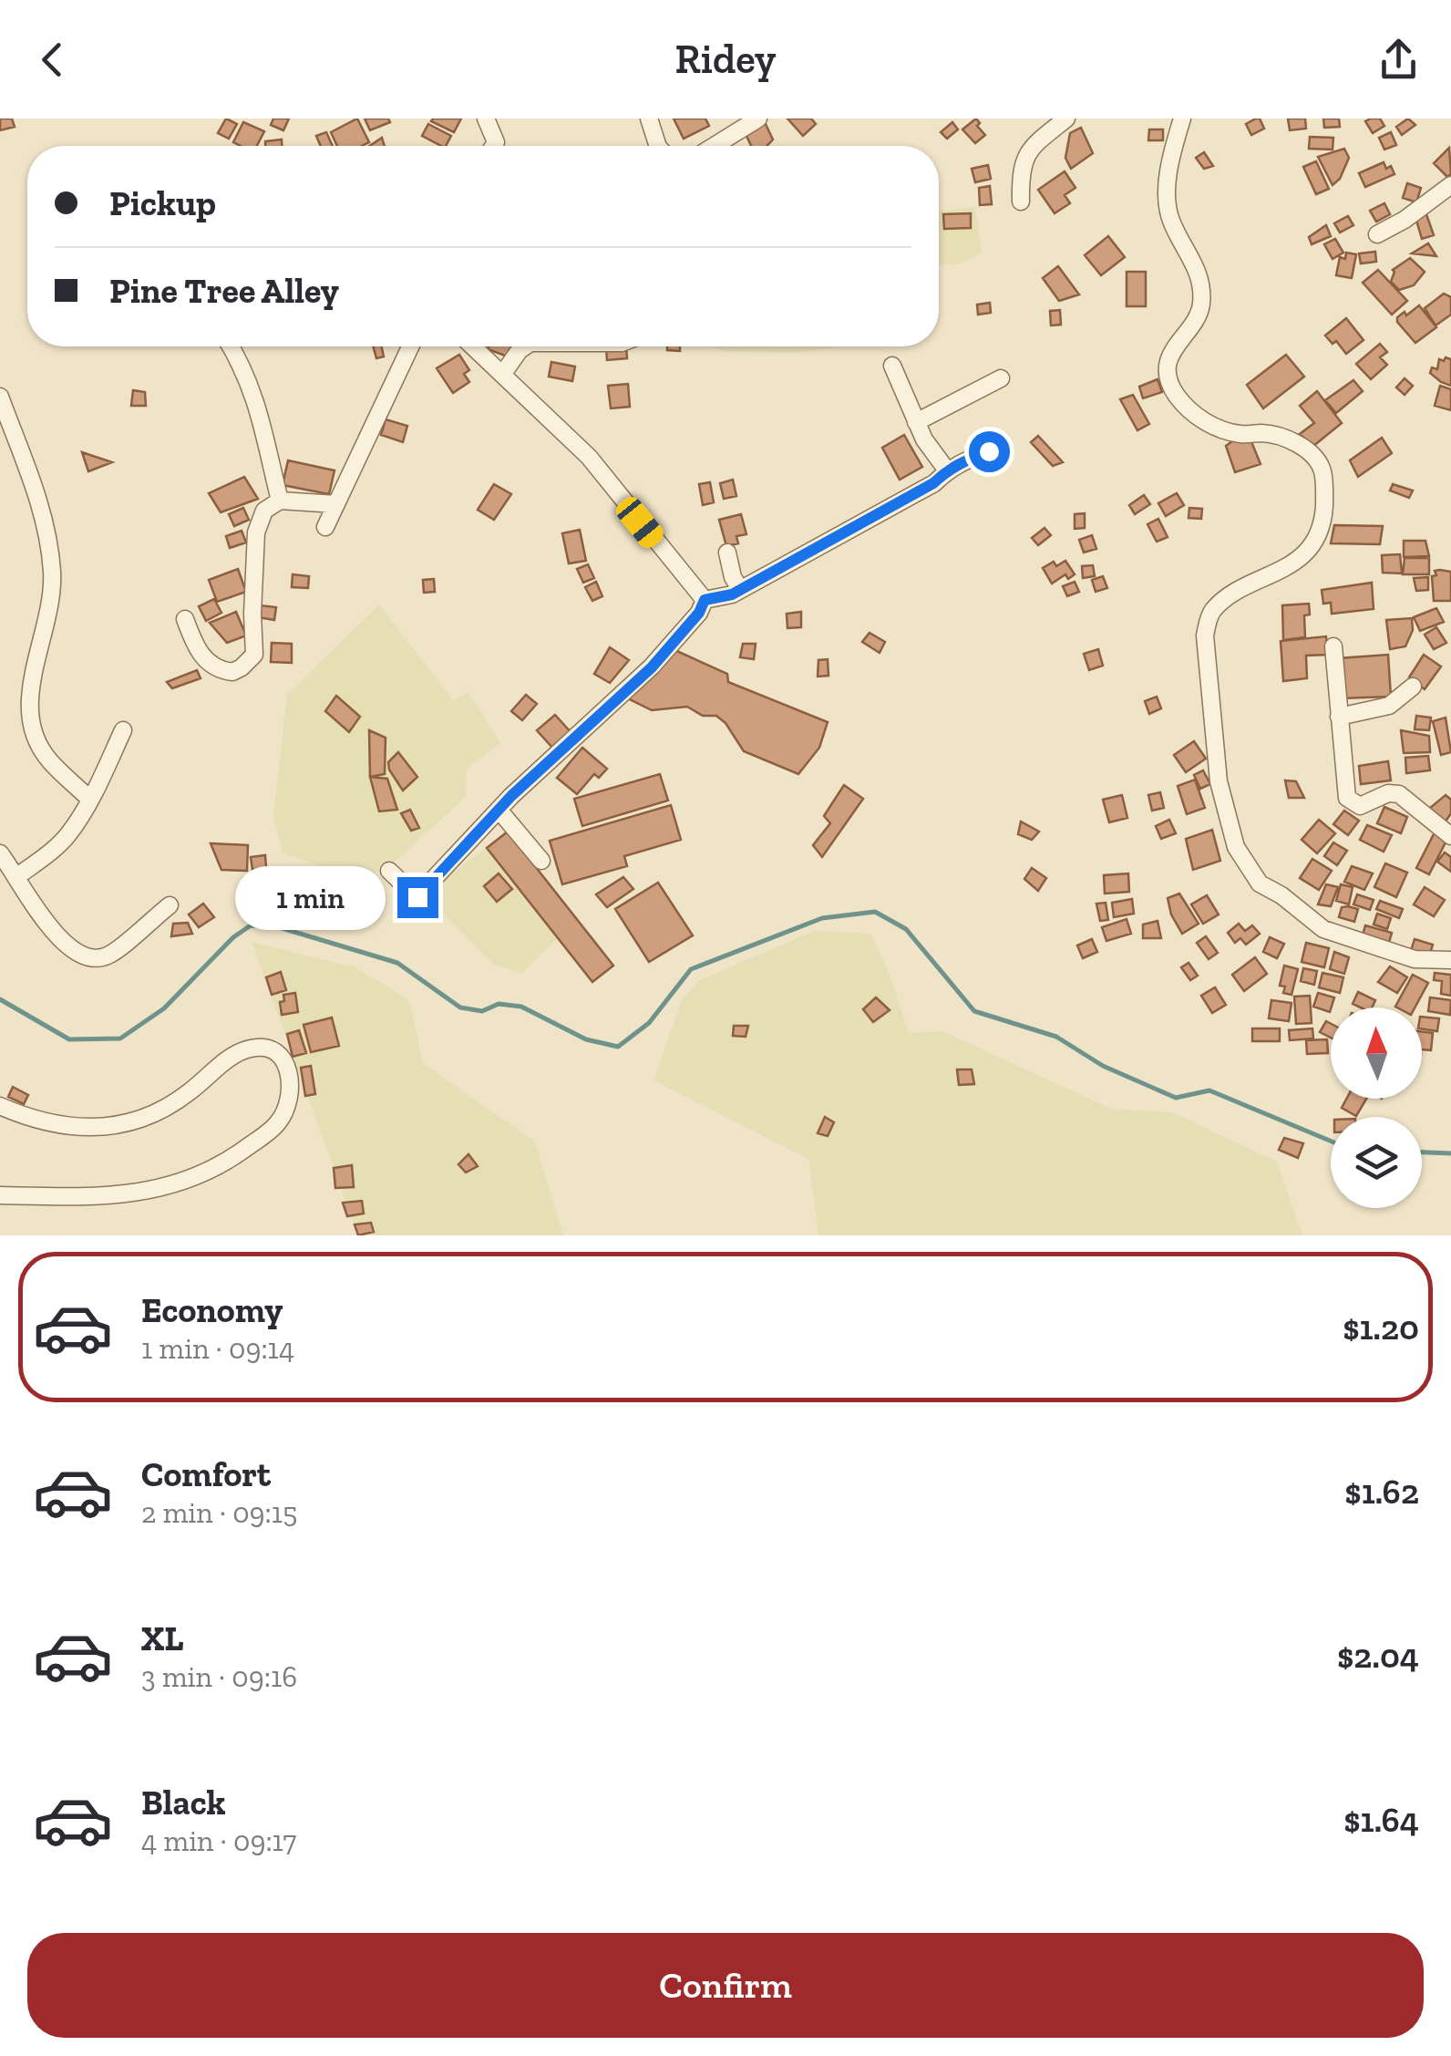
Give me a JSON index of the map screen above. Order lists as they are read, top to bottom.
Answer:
{
  "north": "top",
  "page": {
    "header": "Ridey",
    "banner": ["Pickup", "Pine Tree Alley"],
    "bubble": "1 min",
    "list": [
      {
        "name": "Economy",
        "note": "1 min · 09:14",
        "value": "$1.20"
      },
      {
        "name": "Comfort",
        "note": "2 min · 09:15",
        "value": "$1.62"
      },
      {
        "name": "XL",
        "note": "3 min · 09:16",
        "value": "$2.04"
      },
      {
        "name": "Black",
        "note": "4 min · 09:17",
        "value": "$1.64"
      }
    ],
    "buttons": "Confirm"
  }
}
